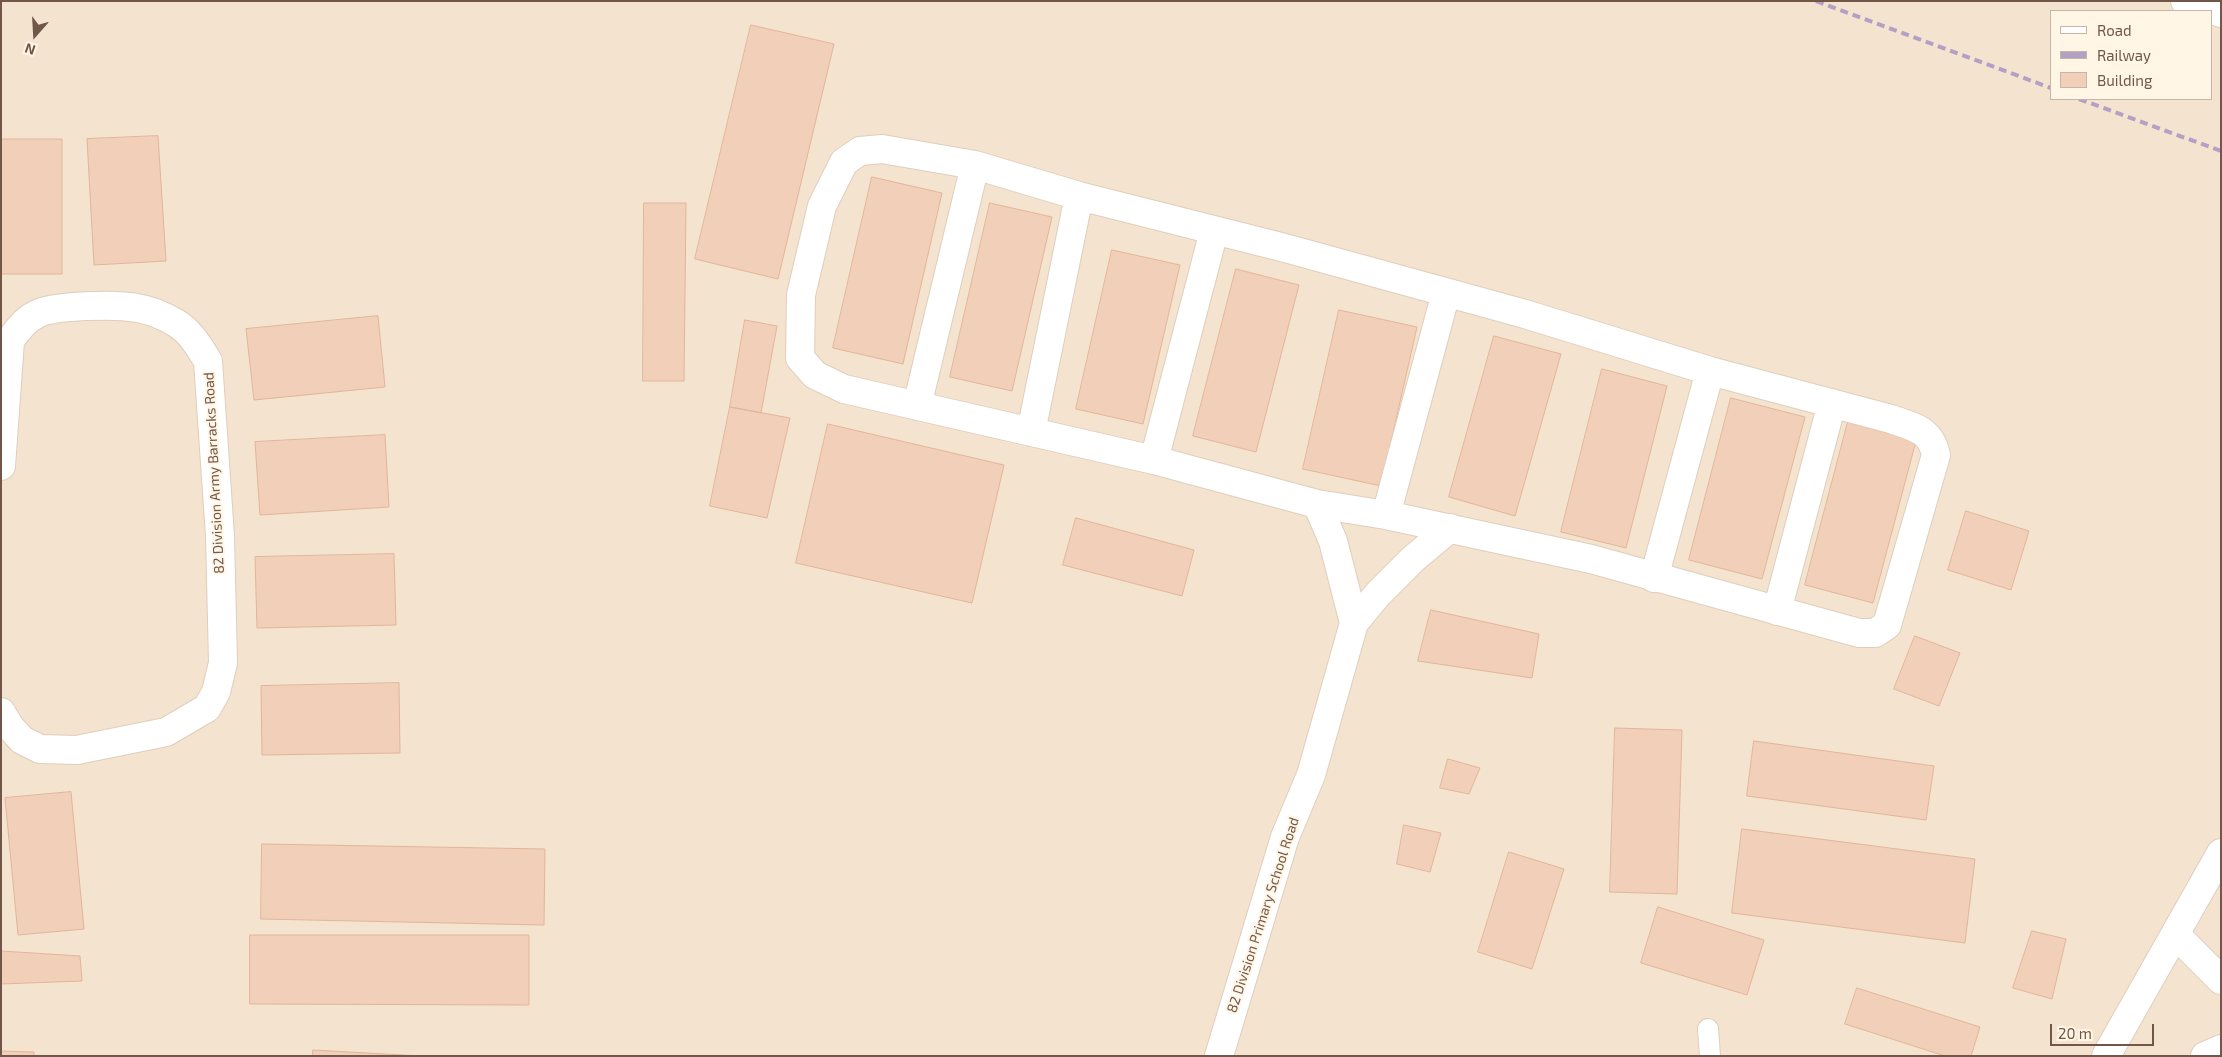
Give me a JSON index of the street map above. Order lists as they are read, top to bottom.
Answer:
{
  "streets": {
    "street": ["82 Division Army Barracks Road", "82 Division Primary School Road"]
  },
  "legend": ["Road", "Railway", "Building"],
  "scale_bar": "20 m",
  "north": "bottom"
}
